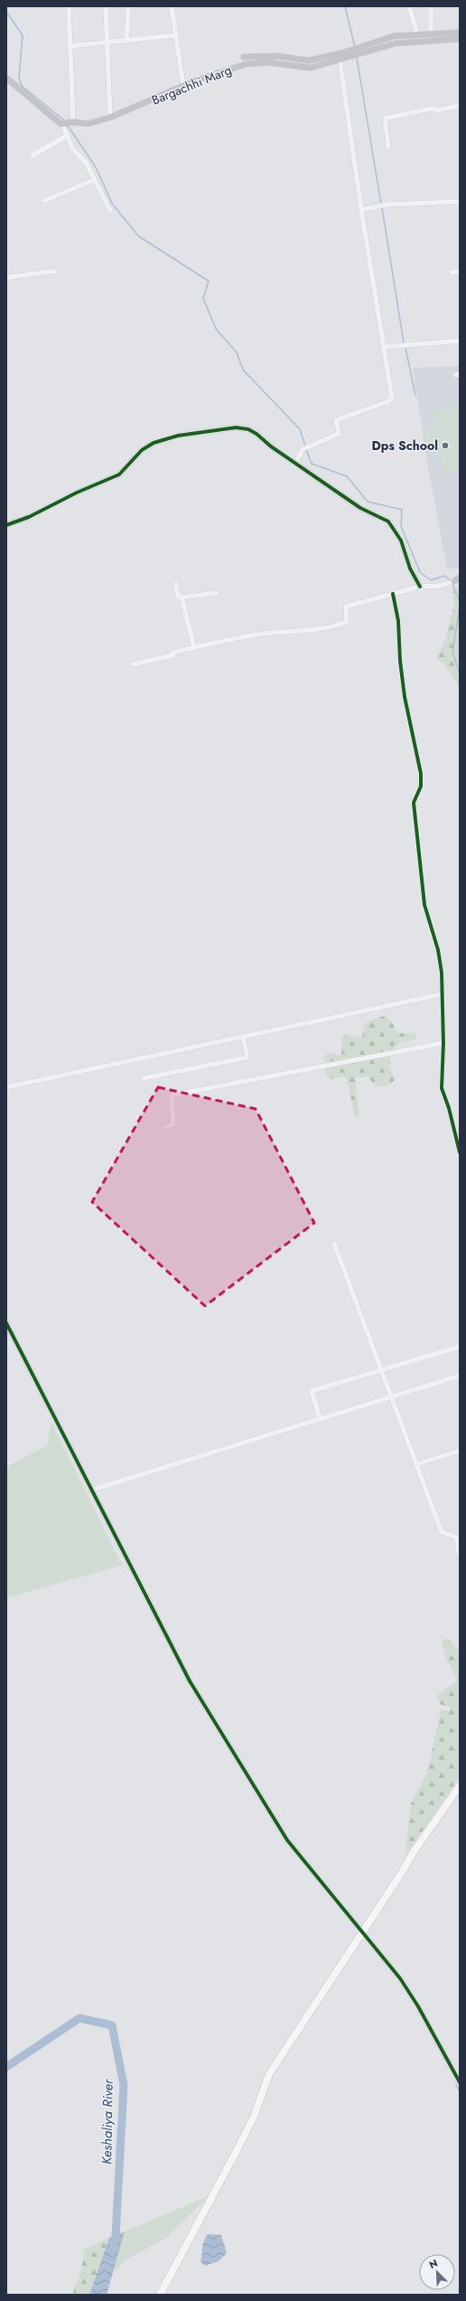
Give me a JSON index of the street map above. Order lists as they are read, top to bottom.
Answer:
{
  "streets": {
    "street": ["Bargachhi Marg"]
  },
  "water": ["Keshaliya River"],
  "places": ["Dps School"],
  "north": "top left"
}
